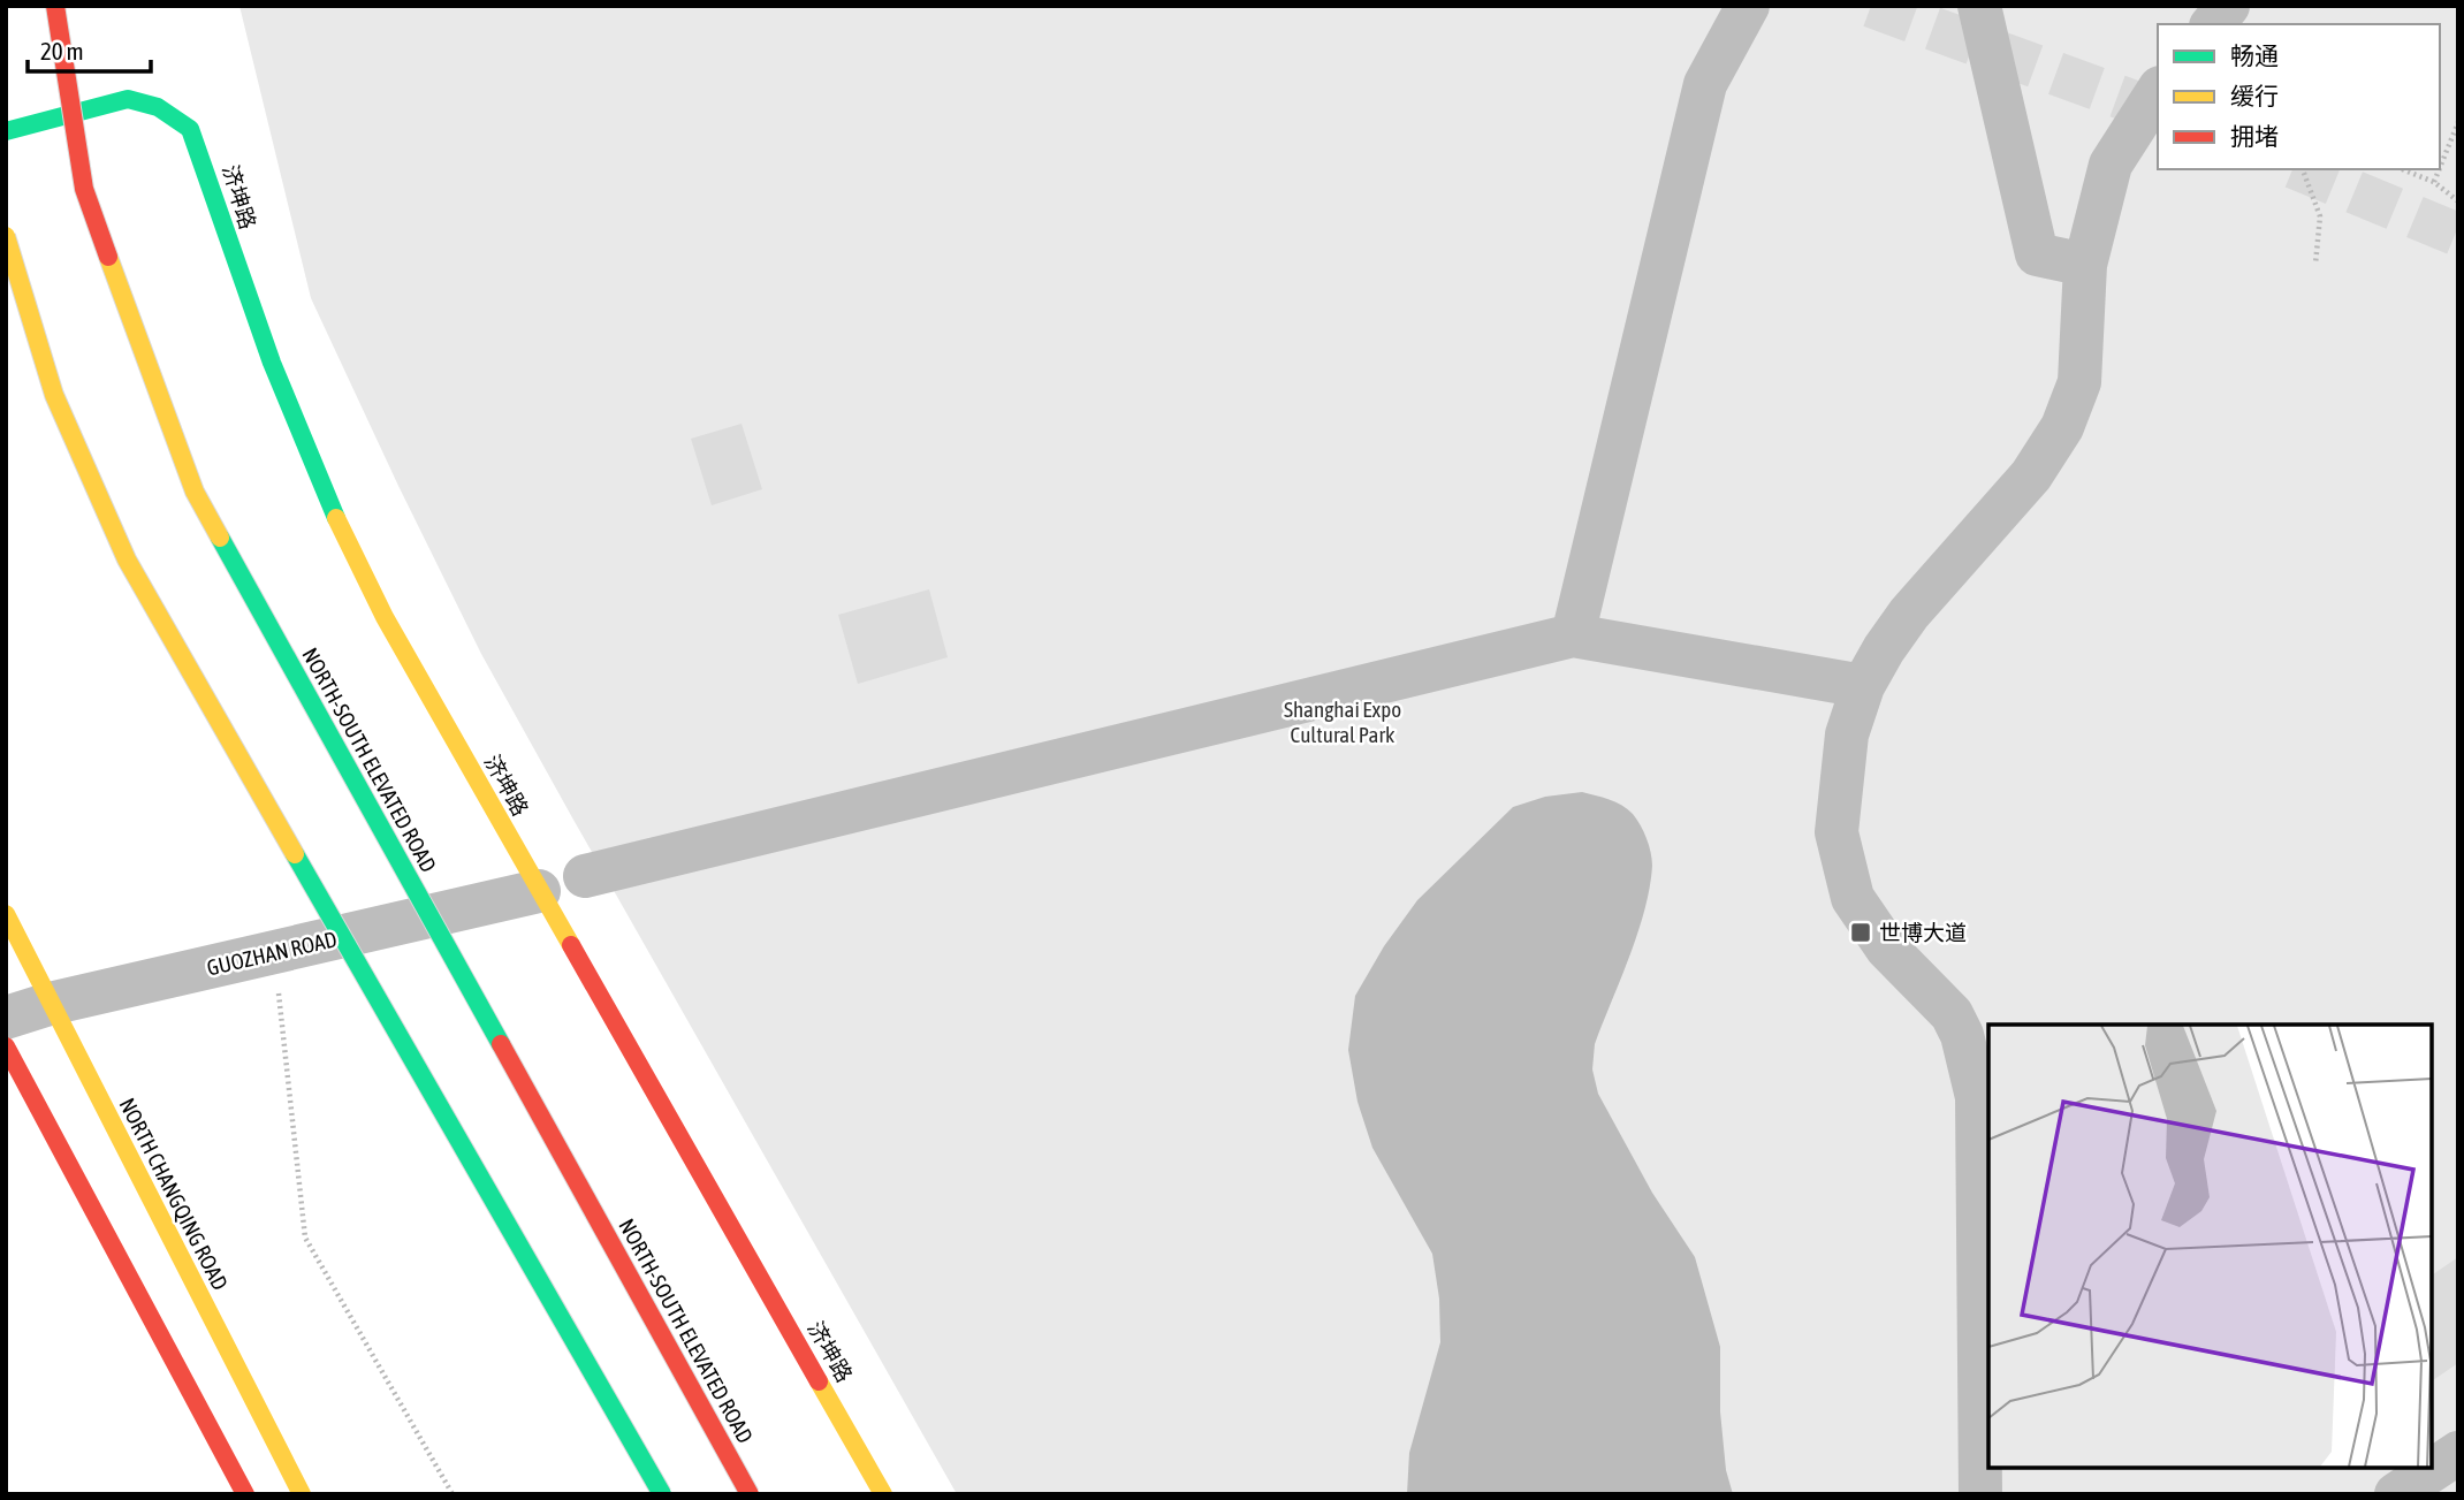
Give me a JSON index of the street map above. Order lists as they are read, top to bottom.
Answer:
{
  "streets": {
    "main road": ["济坤路", "NORTH-SOUTH ELEVATED ROAD", "NORTH CHANGQING ROAD"],
    "street": ["GUOZHAN ROAD"]
  },
  "crossings": [
    ["济坤路", "GUOZHAN ROAD"],
    ["GUOZHAN ROAD", "NORTH CHANGQING ROAD"]
  ],
  "parks": ["Shanghai Expo Cultural Park"],
  "places": {
    "transit": ["世博大道"]
  },
  "legend": ["畅通", "缓行", "拥堵"],
  "scale_bar": "20 m"
}
